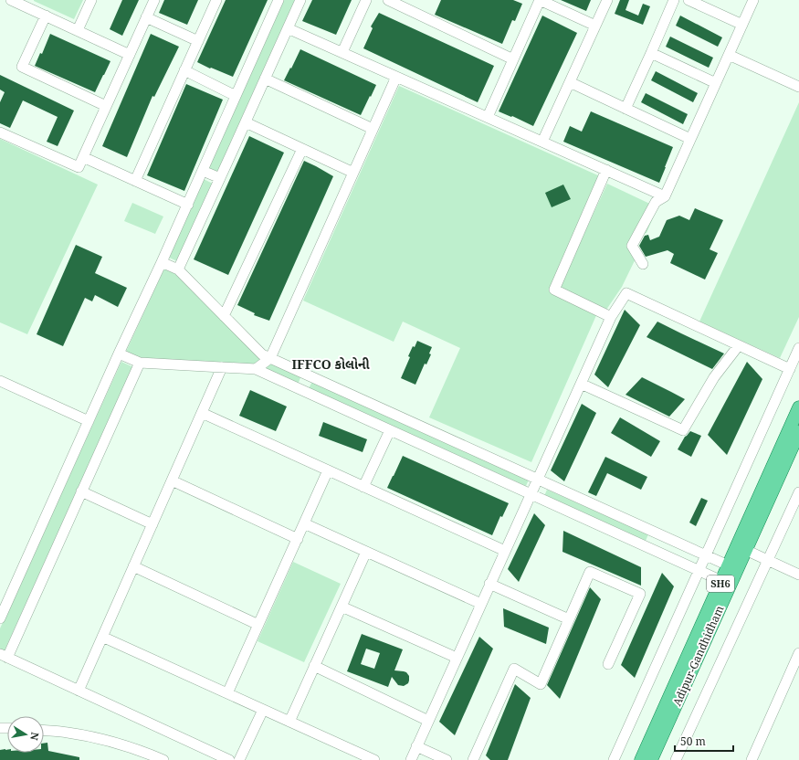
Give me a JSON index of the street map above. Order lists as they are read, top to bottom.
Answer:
{
  "streets": {
    "main road": ["SH6", "Adipur-Gandhidham"]
  },
  "crossings": [
    ["SH6", "Adipur-Gandhidham"]
  ],
  "districts": ["IFFCO કોલોની"],
  "scale_bar": "50 m",
  "north": "right"
}
